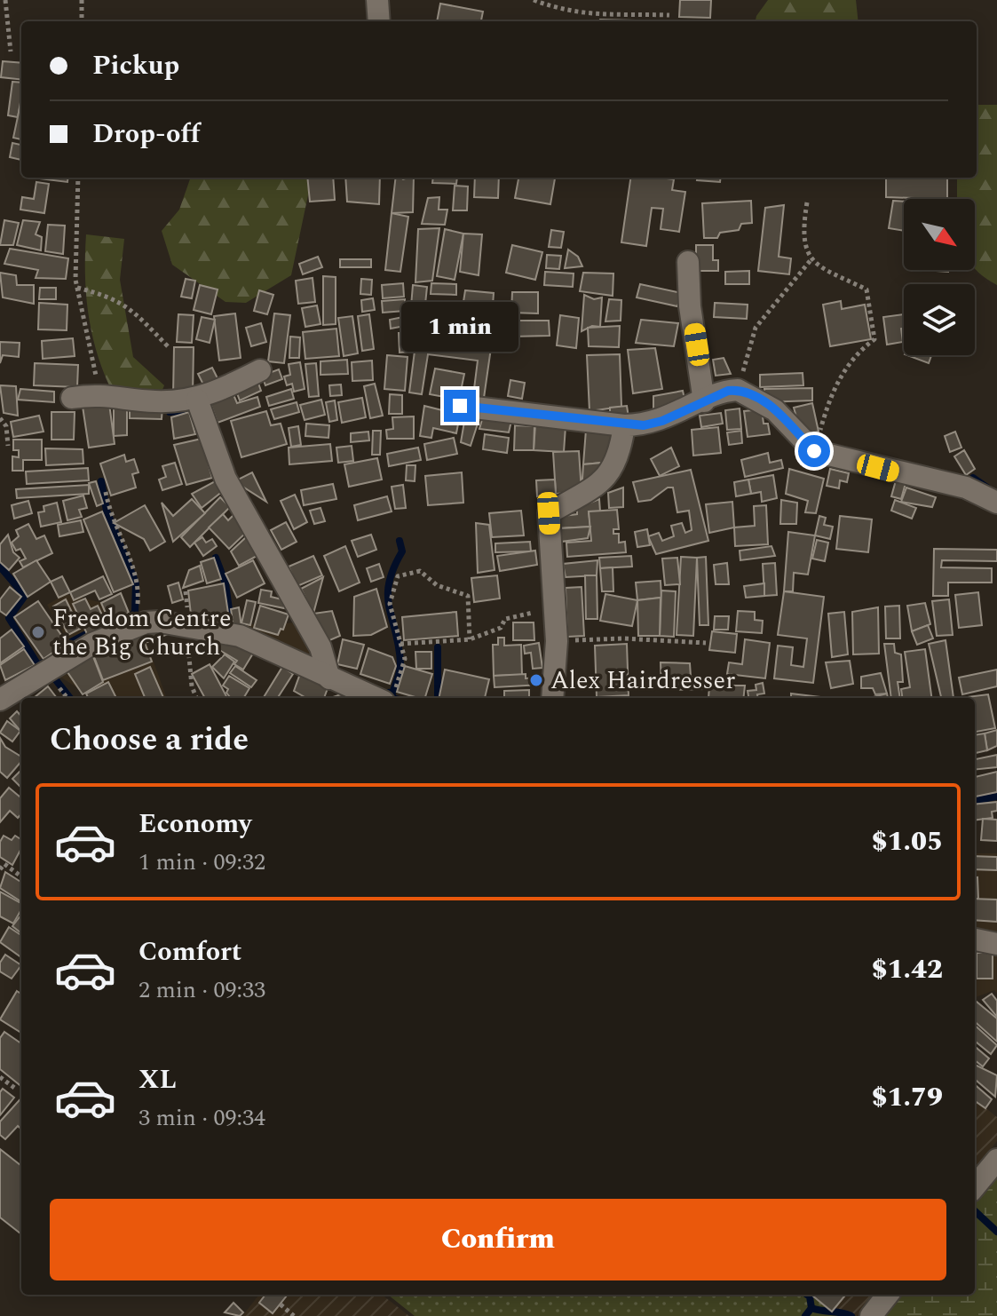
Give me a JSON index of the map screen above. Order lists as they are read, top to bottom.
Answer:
{
  "places": ["Freedom Centre the Big Church", "Alex Hairdresser"],
  "north": "bottom right",
  "page": {
    "banner": ["Pickup", "Drop-off"],
    "bubble": "1 min",
    "heading": "Choose a ride",
    "list": [
      {
        "name": "Economy",
        "note": "1 min · 09:32",
        "value": "$1.05"
      },
      {
        "name": "Comfort",
        "note": "2 min · 09:33",
        "value": "$1.42"
      },
      {
        "name": "XL",
        "note": "3 min · 09:34",
        "value": "$1.79"
      }
    ],
    "buttons": "Confirm"
  }
}
